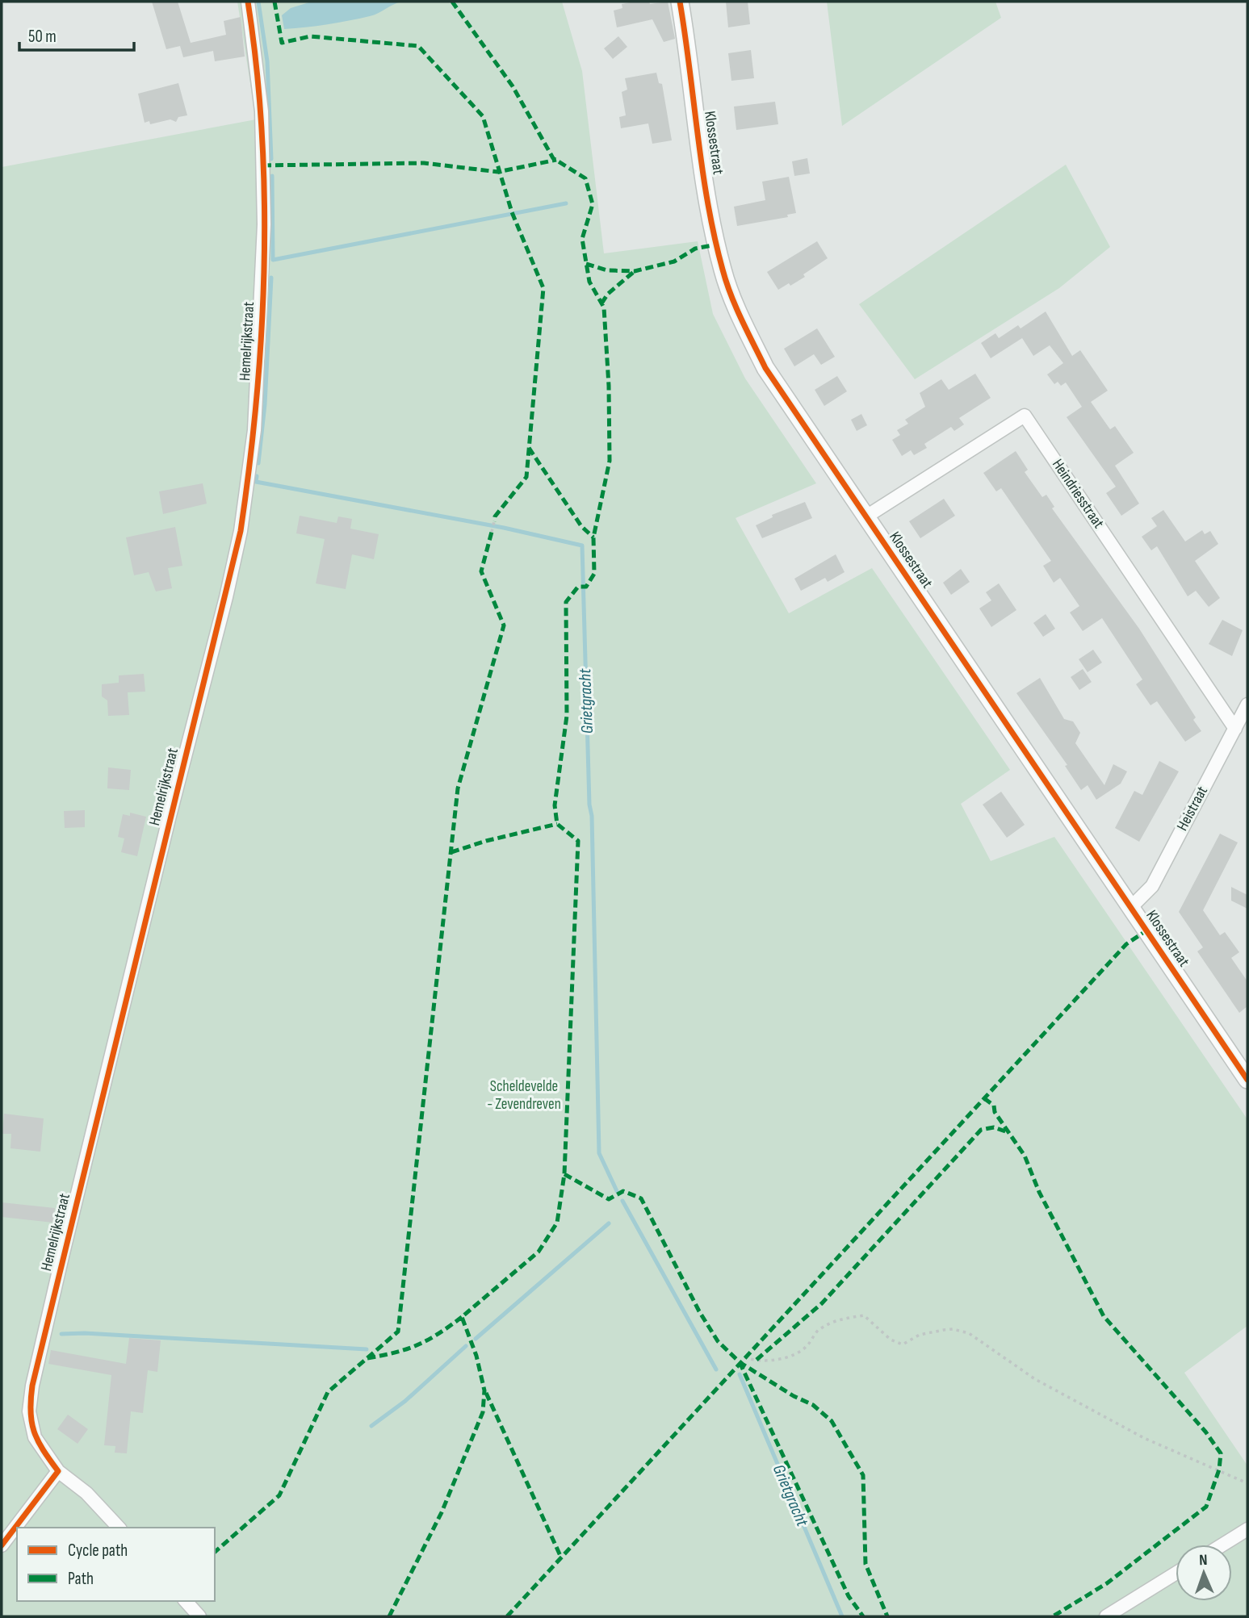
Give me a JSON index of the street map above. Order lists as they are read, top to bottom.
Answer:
{
  "streets": {
    "street": [
      "Klossestraat",
      "Hemelrijkstraat",
      "Heindriesstraat",
      "Heistraat"
    ]
  },
  "crossings": [
    ["Klossestraat", "Heindriesstraat"],
    ["Klossestraat", "Heistraat"],
    ["Heindriesstraat", "Heistraat"]
  ],
  "water": ["Grietgracht"],
  "parks": ["Scheldevelde - Zevendreven"],
  "legend": ["Cycle path", "Path"],
  "scale_bar": "50 m",
  "north": "top"
}
